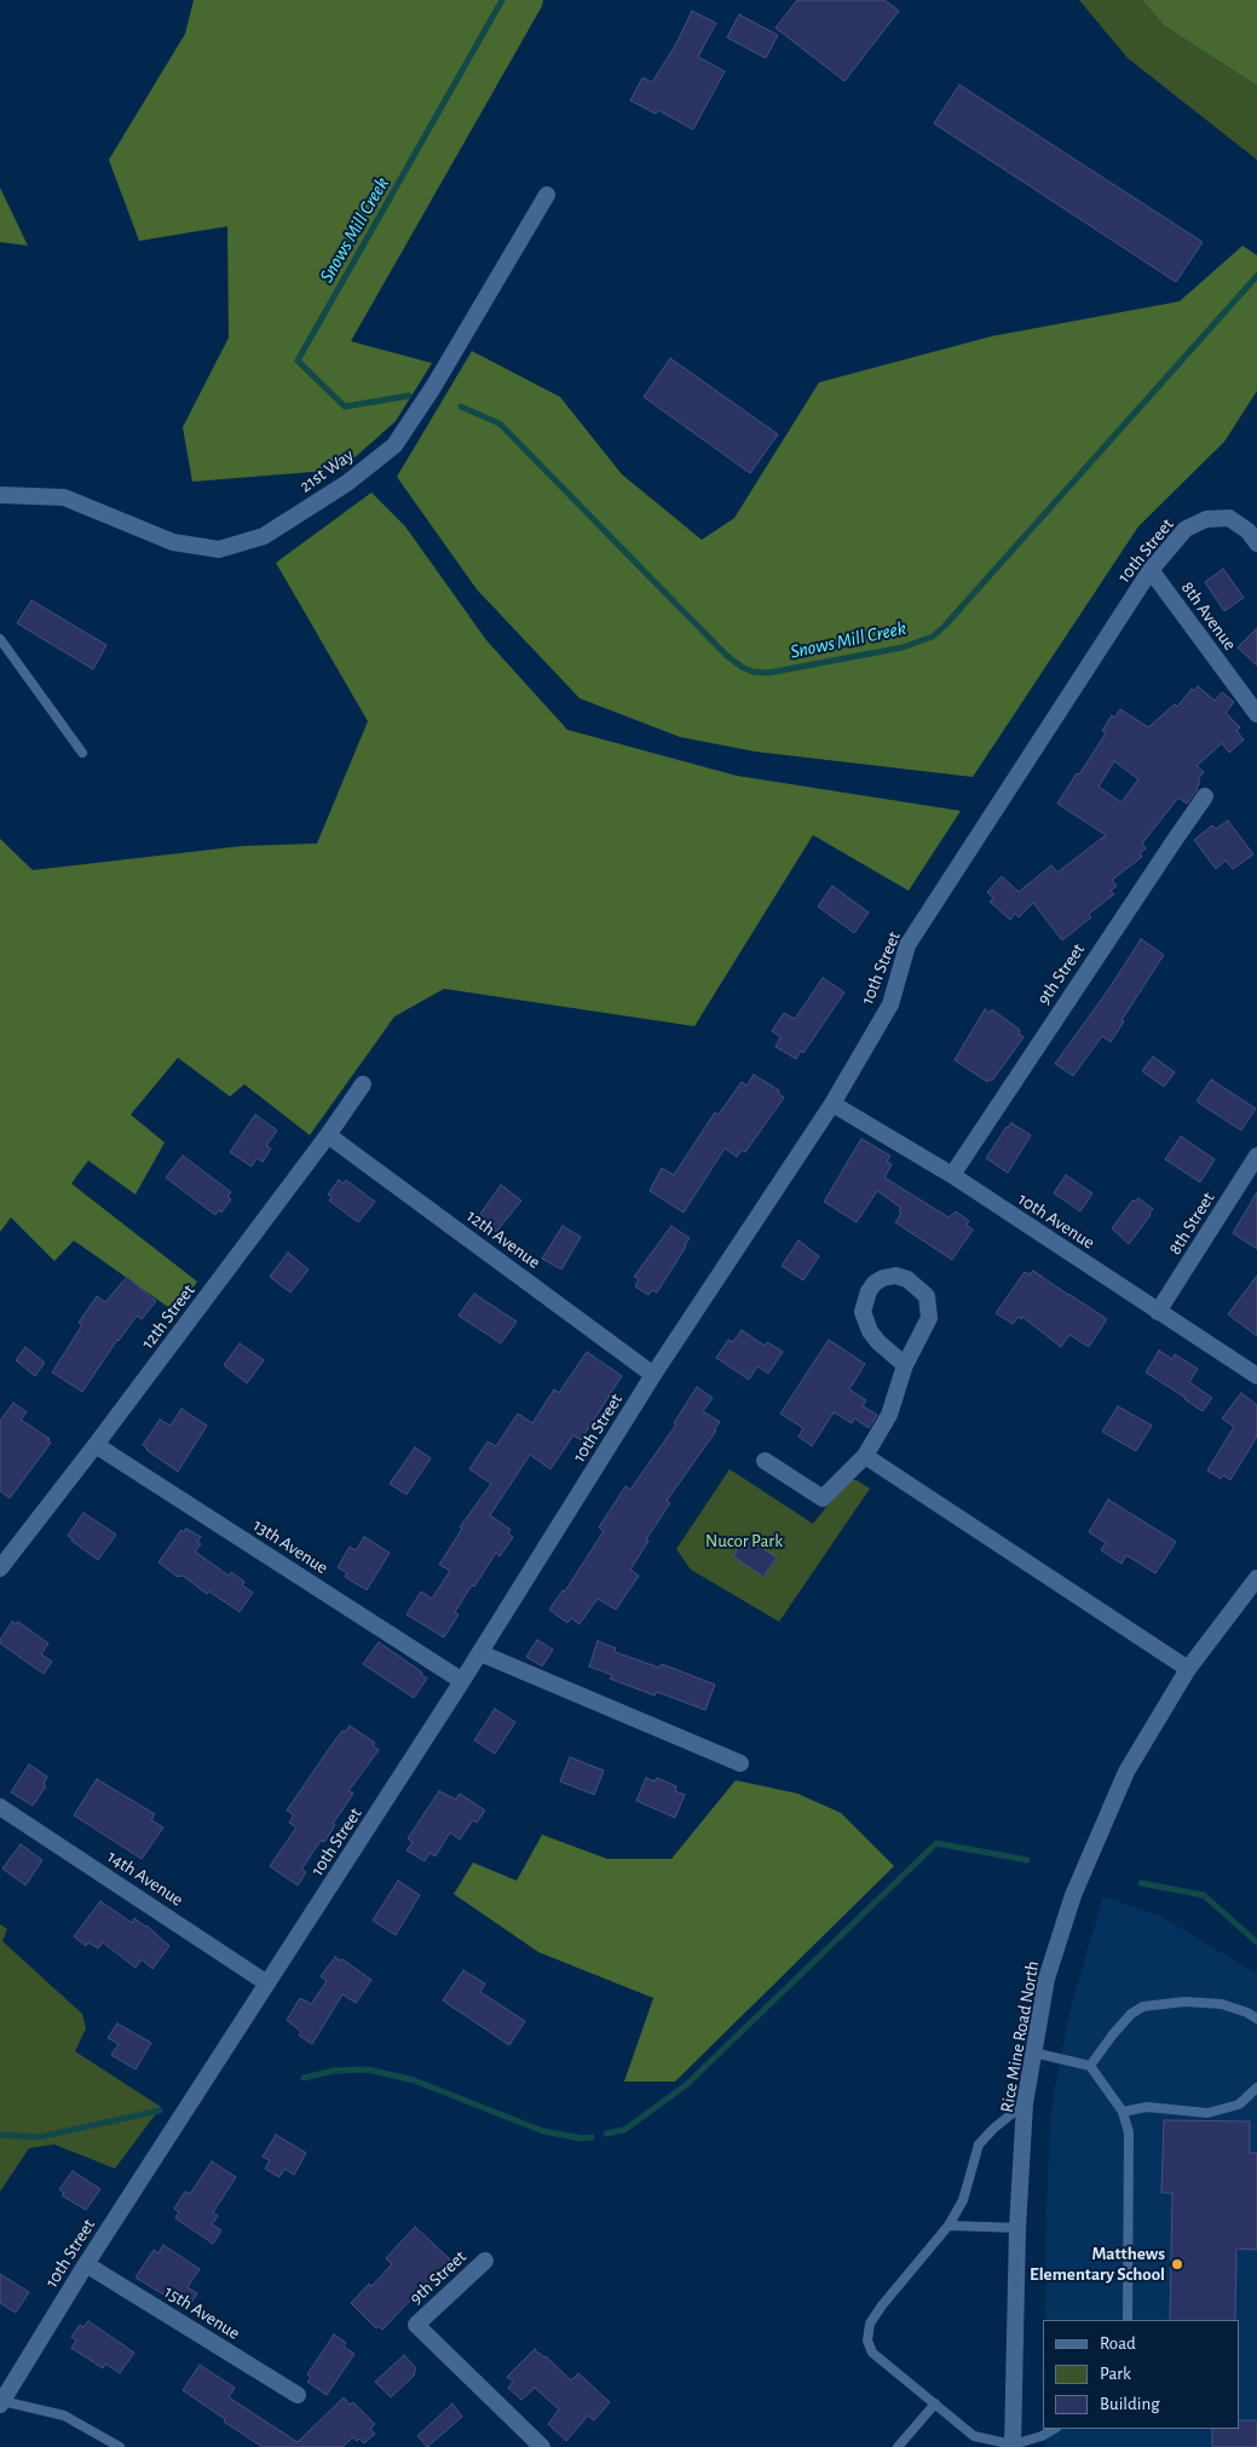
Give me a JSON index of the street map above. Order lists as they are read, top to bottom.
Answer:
{
  "streets": {
    "street": [
      "21st Way",
      "10th Street",
      "8th Avenue",
      "9th Street",
      "10th Avenue",
      "8th Street",
      "12th Avenue",
      "12th Street",
      "13th Avenue",
      "14th Avenue",
      "Rice Mine Road North",
      "15th Avenue"
    ]
  },
  "crossings": [
    ["10th Street", "8th Avenue"],
    ["10th Street", "10th Avenue"],
    ["10th Street", "12th Avenue"],
    ["10th Street", "13th Avenue"],
    ["10th Street", "14th Avenue"],
    ["10th Street", "15th Avenue"],
    ["9th Street", "10th Avenue"],
    ["10th Avenue", "8th Street"],
    ["12th Avenue", "12th Street"],
    ["12th Street", "13th Avenue"]
  ],
  "water": ["Snows Mill Creek"],
  "parks": ["Nucor Park"],
  "places": ["Matthews Elementary School"],
  "legend": ["Road", "Park", "Building"]
}
